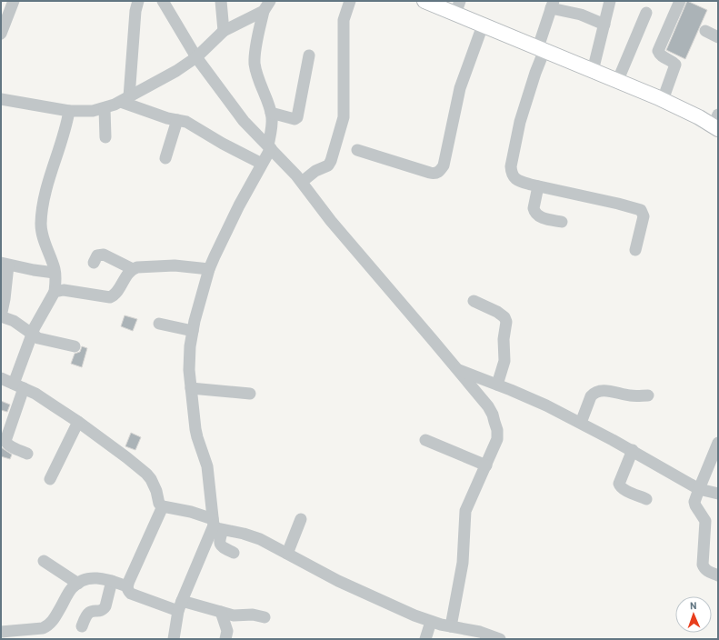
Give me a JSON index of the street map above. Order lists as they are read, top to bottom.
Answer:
{
  "north": "top"
}
